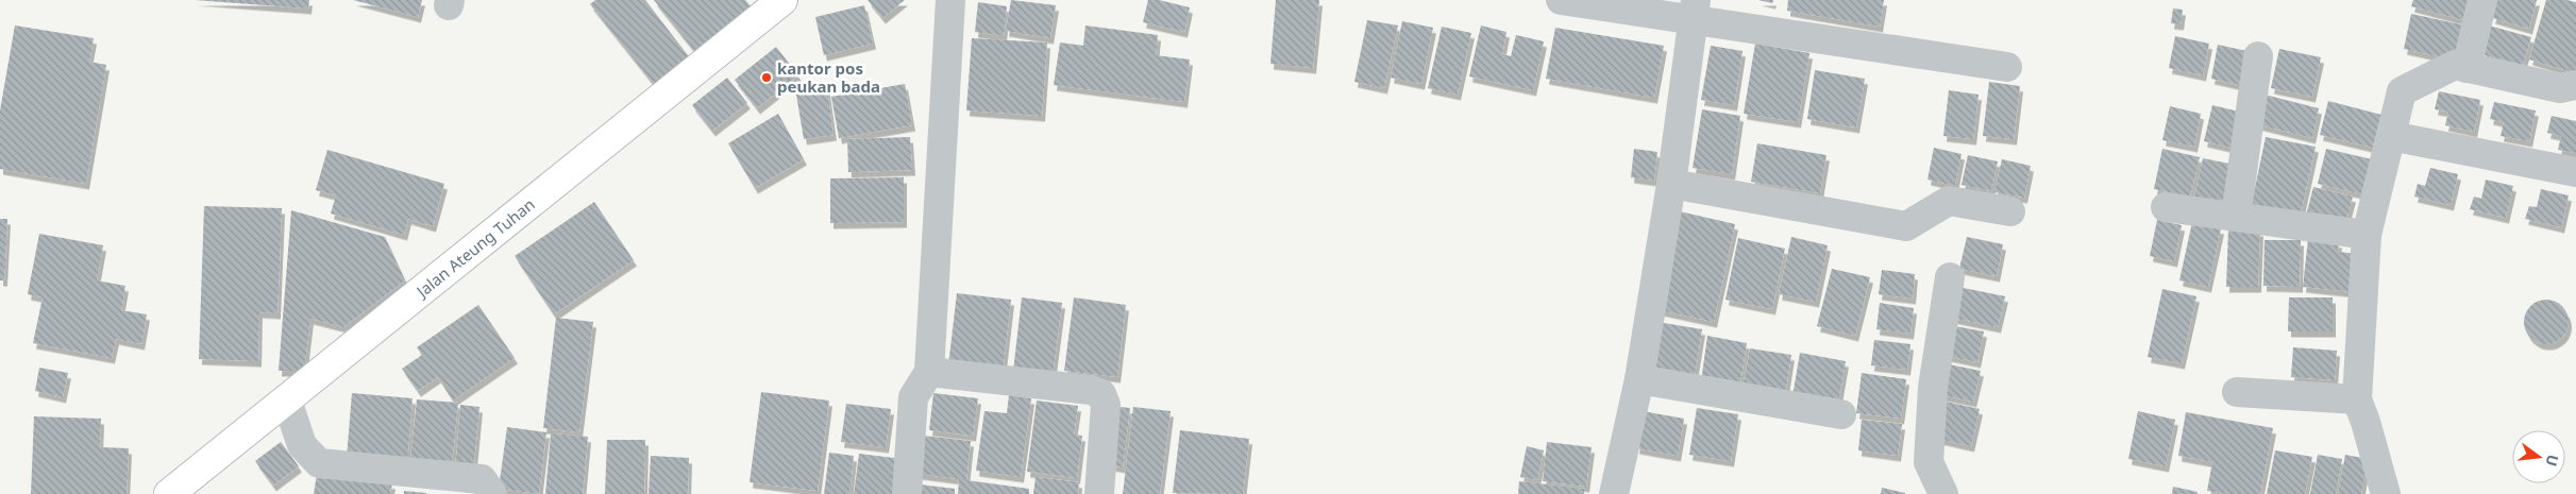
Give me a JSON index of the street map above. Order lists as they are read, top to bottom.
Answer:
{
  "streets": {
    "street": ["Jalan Ateung Tuhan"]
  },
  "places": ["kantor pos peukan bada"],
  "north": "right"
}
